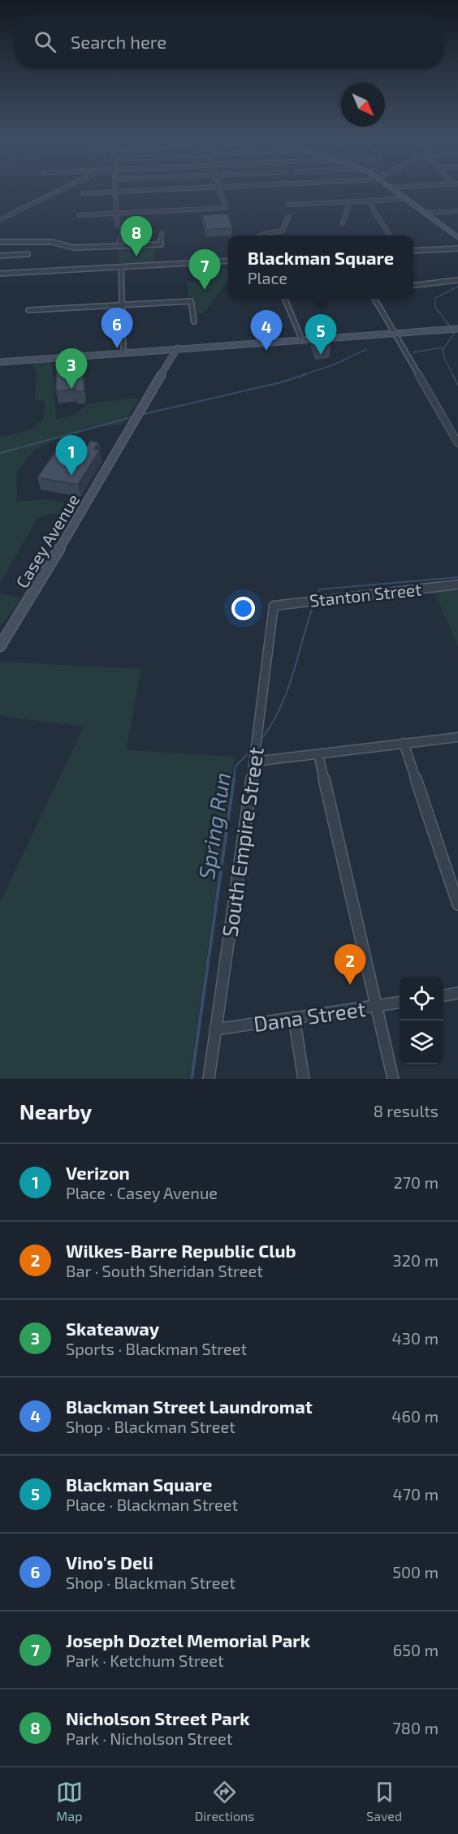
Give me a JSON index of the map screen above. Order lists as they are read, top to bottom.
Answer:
{
  "streets": {
    "main road": ["Casey Avenue"],
    "street": ["Stanton Street", "South Empire Street", "Dana Street"]
  },
  "crossings": [
    ["Stanton Street", "South Empire Street"],
    ["South Empire Street", "Dana Street"]
  ],
  "water": ["Spring Run"],
  "north": "bottom right",
  "page": {
    "search": "Search here",
    "pins": [
      "8",
      "7",
      "6",
      "4",
      "5",
      "3",
      "1",
      "2"
    ],
    "popup": ["Blackman Square", "Place"],
    "heading": ["Nearby", "8 results"],
    "list": [
      {
        "mark": "1",
        "name": "Verizon",
        "note": "Place · Casey Avenue",
        "value": "270 m"
      },
      {
        "mark": "2",
        "name": "Wilkes-Barre Republic Club",
        "note": "Bar · South Sheridan Street",
        "value": "320 m"
      },
      {
        "mark": "3",
        "name": "Skateaway",
        "note": "Sports · Blackman Street",
        "value": "430 m"
      },
      {
        "mark": "4",
        "name": "Blackman Street Laundromat",
        "note": "Shop · Blackman Street",
        "value": "460 m"
      },
      {
        "mark": "5",
        "name": "Blackman Square",
        "note": "Place · Blackman Street",
        "value": "470 m"
      },
      {
        "mark": "6",
        "name": "Vino's Deli",
        "note": "Shop · Blackman Street",
        "value": "500 m"
      },
      {
        "mark": "7",
        "name": "Joseph Doztel Memorial Park",
        "note": "Park · Ketchum Street",
        "value": "650 m"
      },
      {
        "mark": "8",
        "name": "Nicholson Street Park",
        "note": "Park · Nicholson Street",
        "value": "780 m"
      }
    ],
    "nav": ["Map", "Directions", "Saved"]
  }
}
